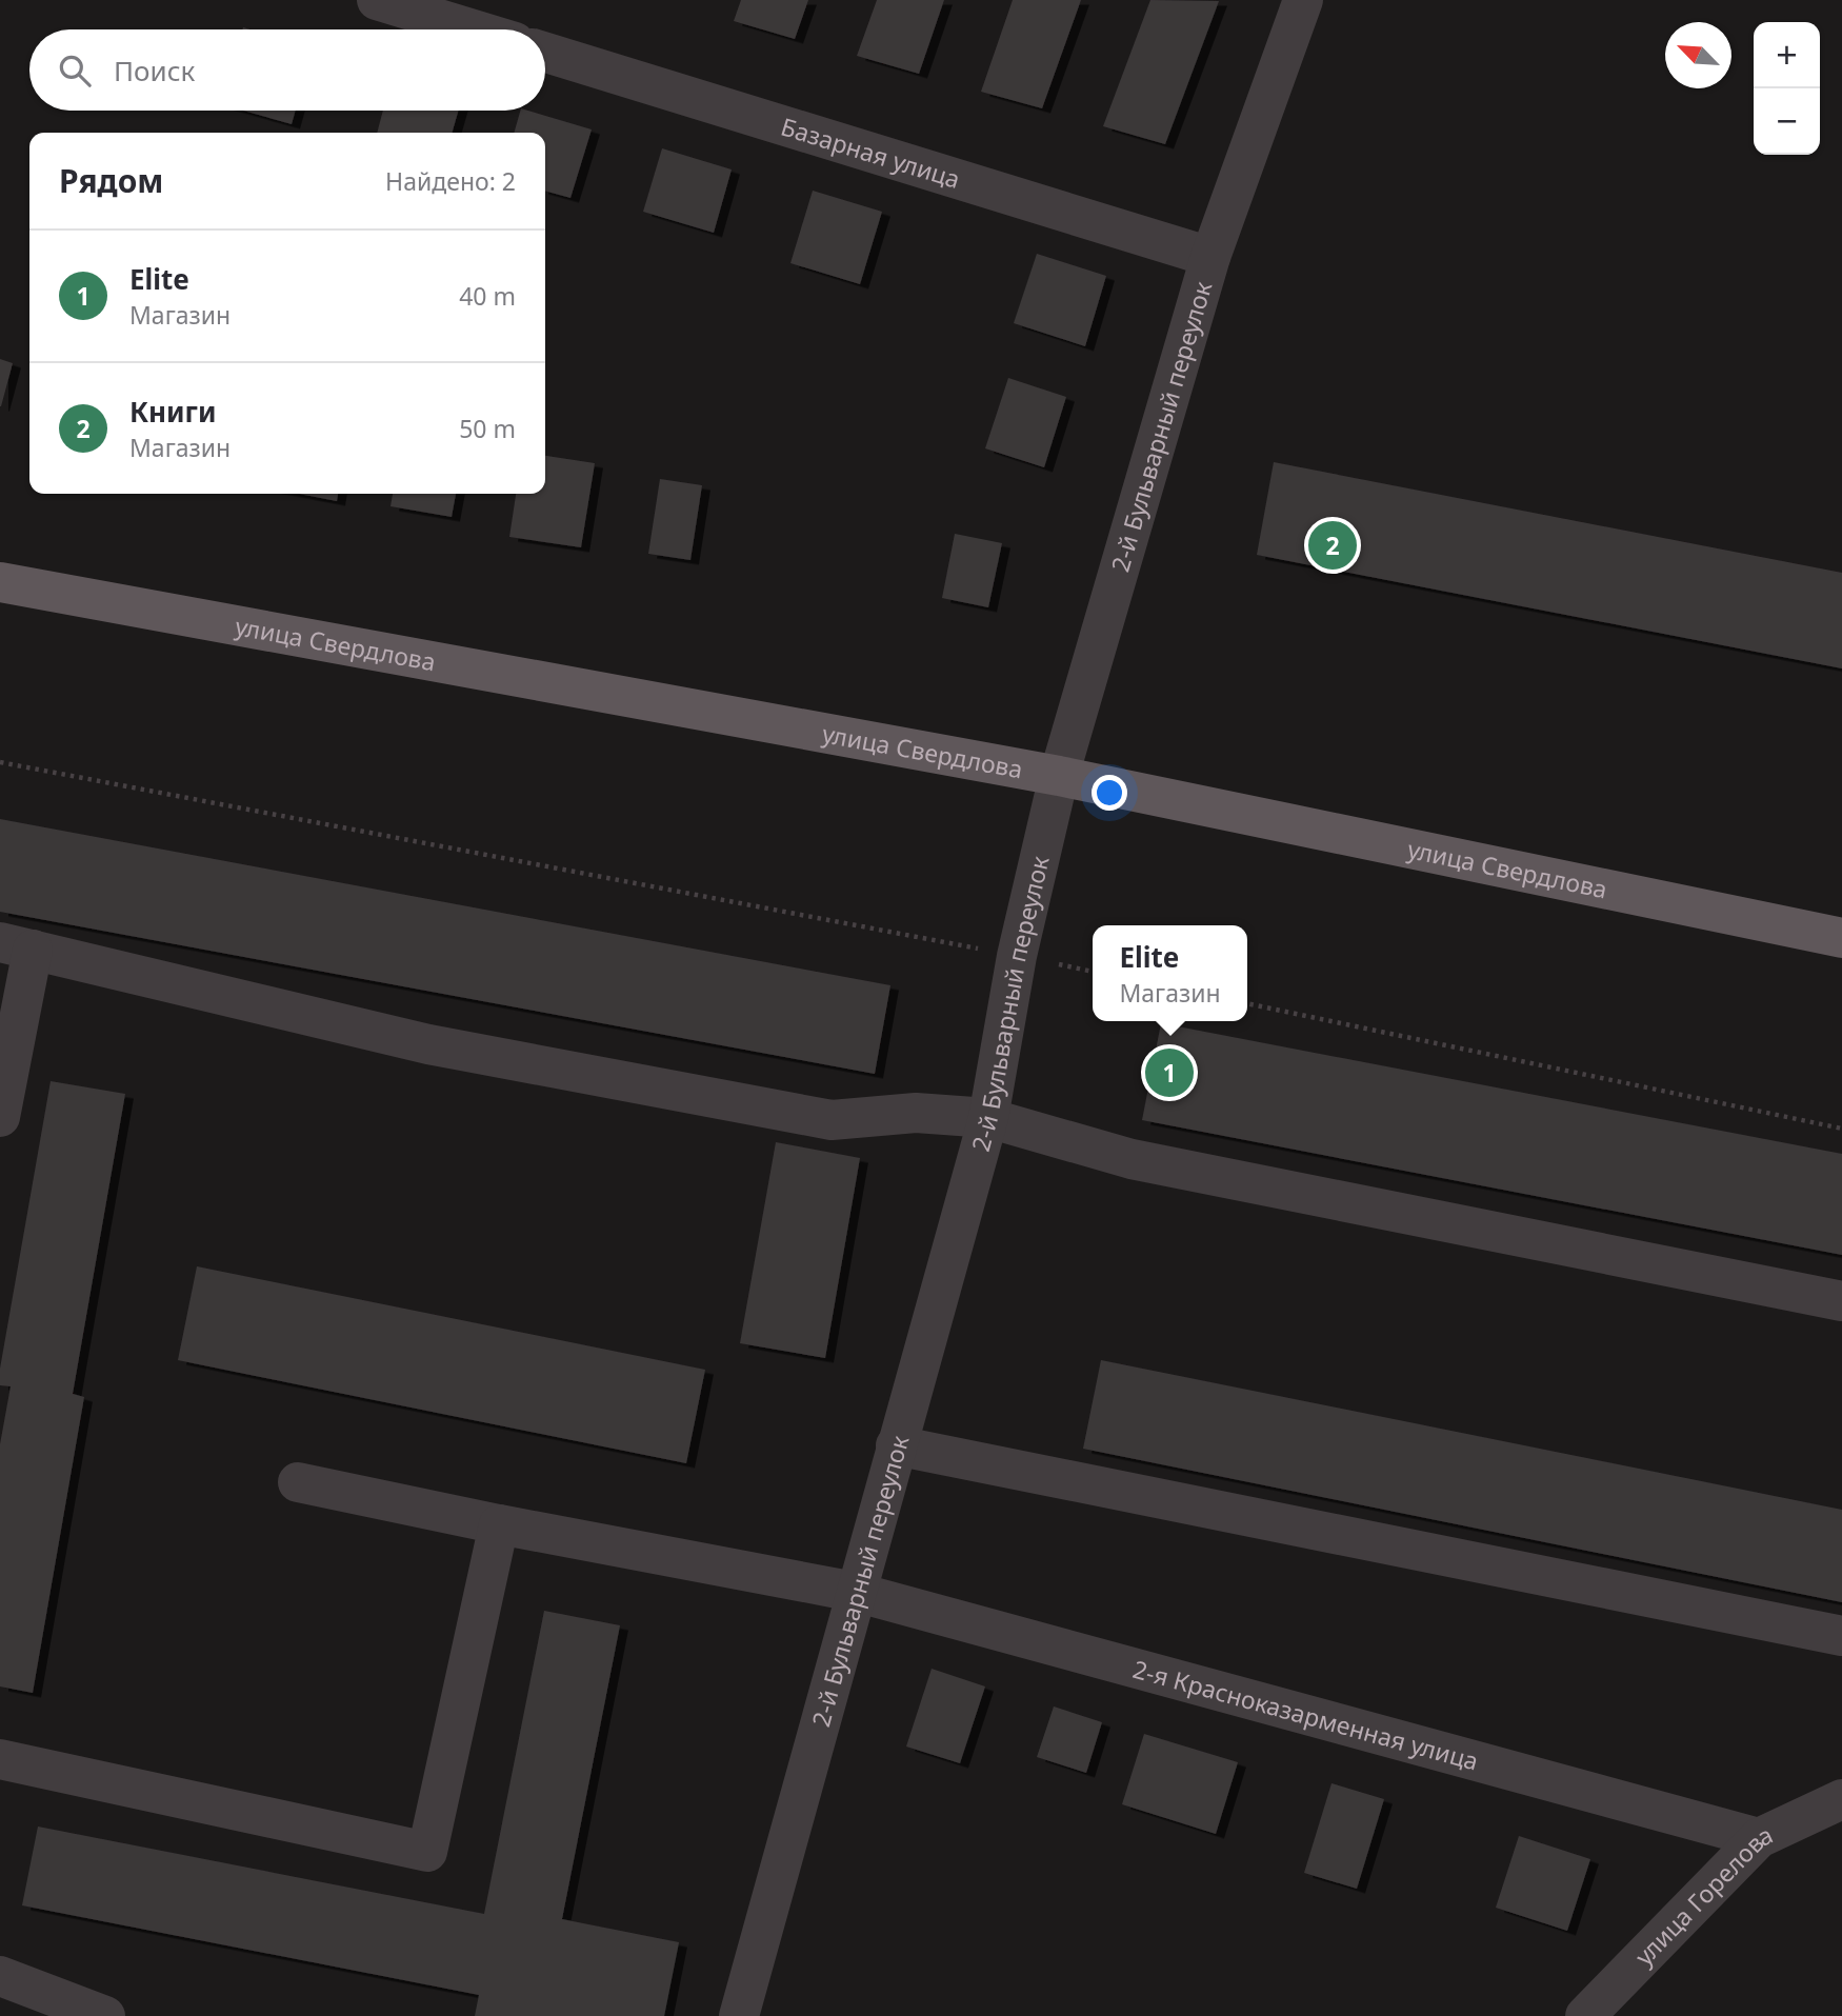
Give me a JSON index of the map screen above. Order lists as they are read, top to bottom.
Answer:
{
  "streets": {
    "main road": ["улица Свердлова"],
    "street": [
      "Базарная улица",
      "2-й Бульварный переулок",
      "2-я Красноказарменная улица",
      "улица Горелова"
    ]
  },
  "crossings": [
    ["Базарная улица", "2-й Бульварный переулок"],
    ["2-й Бульварный переулок", "улица Свердлова"],
    ["2-й Бульварный переулок", "2-я Красноказарменная улица"],
    ["2-я Красноказарменная улица", "улица Горелова"]
  ],
  "north": "top left",
  "page": {
    "map_buttons": ["+", "−"],
    "search": "Поиск",
    "heading": ["Рядом", "Найдено: 2"],
    "list": [
      {
        "mark": "1",
        "name": "Elite",
        "note": "Магазин",
        "value": "40 m"
      },
      {
        "mark": "2",
        "name": "Книги",
        "note": "Магазин",
        "value": "50 m"
      }
    ],
    "pins": ["2", "1"],
    "popup": ["Elite", "Магазин"]
  }
}
